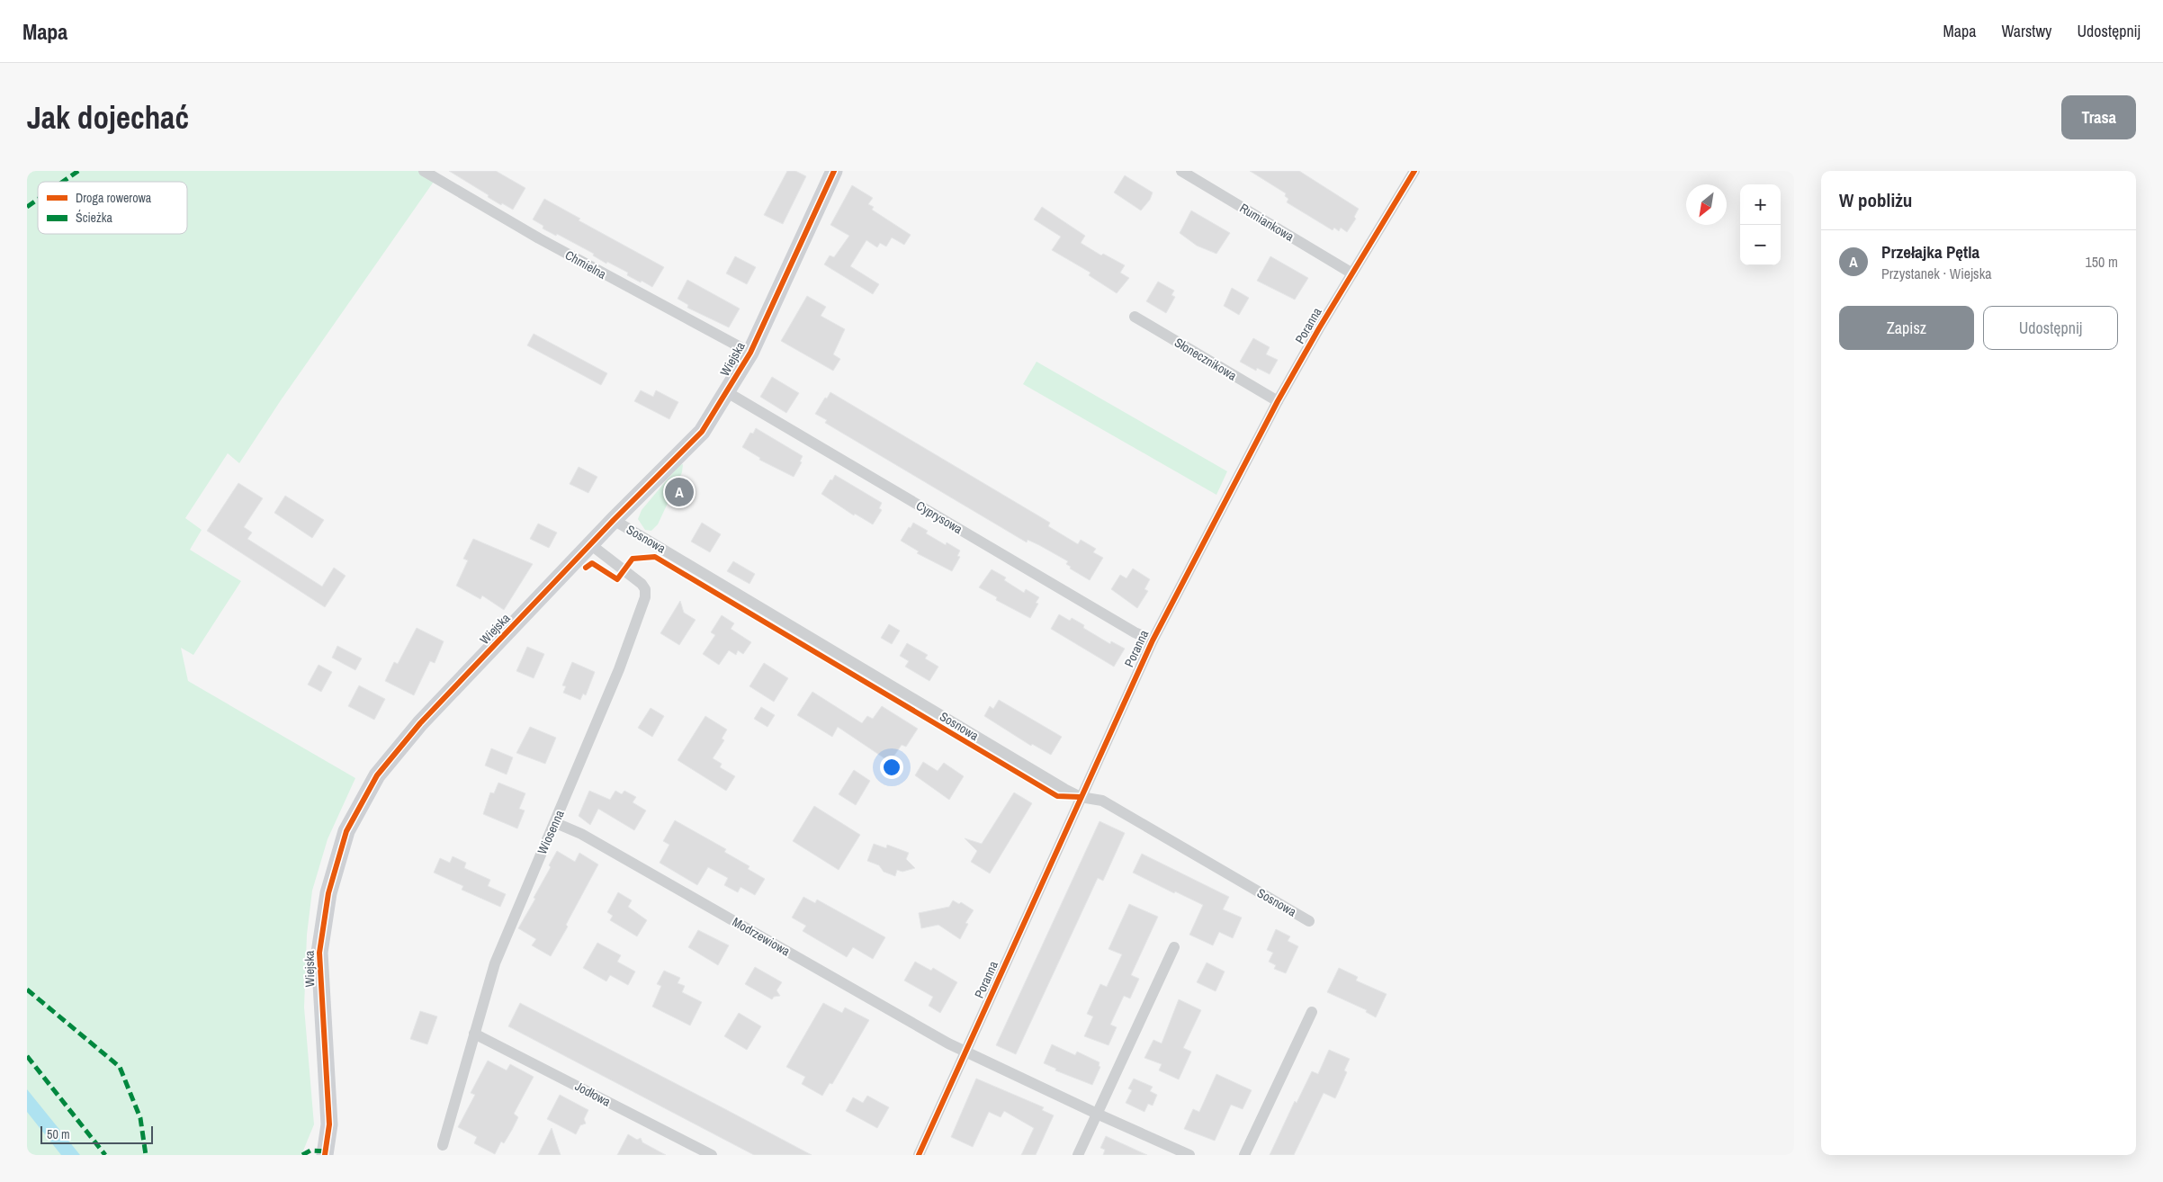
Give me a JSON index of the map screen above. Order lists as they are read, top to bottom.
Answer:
{
  "streets": {
    "street": [
      "Rumiankowa",
      "Chmielna",
      "Poranna",
      "Wiejska",
      "Słonecznikowa",
      "Cyprysowa",
      "Sosnowa",
      "Wiosenna",
      "Modrzewiowa",
      "Jodłowa"
    ]
  },
  "crossings": [
    ["Rumiankowa", "Poranna"],
    ["Chmielna", "Wiejska"],
    ["Poranna", "Słonecznikowa"],
    ["Poranna", "Cyprysowa"],
    ["Poranna", "Sosnowa"],
    ["Poranna", "Modrzewiowa"],
    ["Wiejska", "Cyprysowa"],
    ["Wiejska", "Sosnowa"],
    ["Wiejska", "Wiosenna"],
    ["Wiosenna", "Modrzewiowa"],
    ["Wiosenna", "Jodłowa"]
  ],
  "legend": ["Droga rowerowa", "Ścieżka"],
  "scale_bar": "50 m",
  "north": "bottom left",
  "page": {
    "header": "Mapa",
    "nav": ["Mapa", "Warstwy", "Udostępnij"],
    "buttons": [
      "Trasa",
      ["Zapisz", "Udostępnij"]
    ],
    "title": "Jak dojechać",
    "heading": "W pobliżu",
    "map_buttons": ["+", "−"],
    "list": [
      {
        "mark": "A",
        "name": "Przełajka Pętla",
        "note": "Przystanek · Wiejska",
        "value": "150 m"
      }
    ],
    "pins": "A",
    "scale": "50 m"
  }
}
